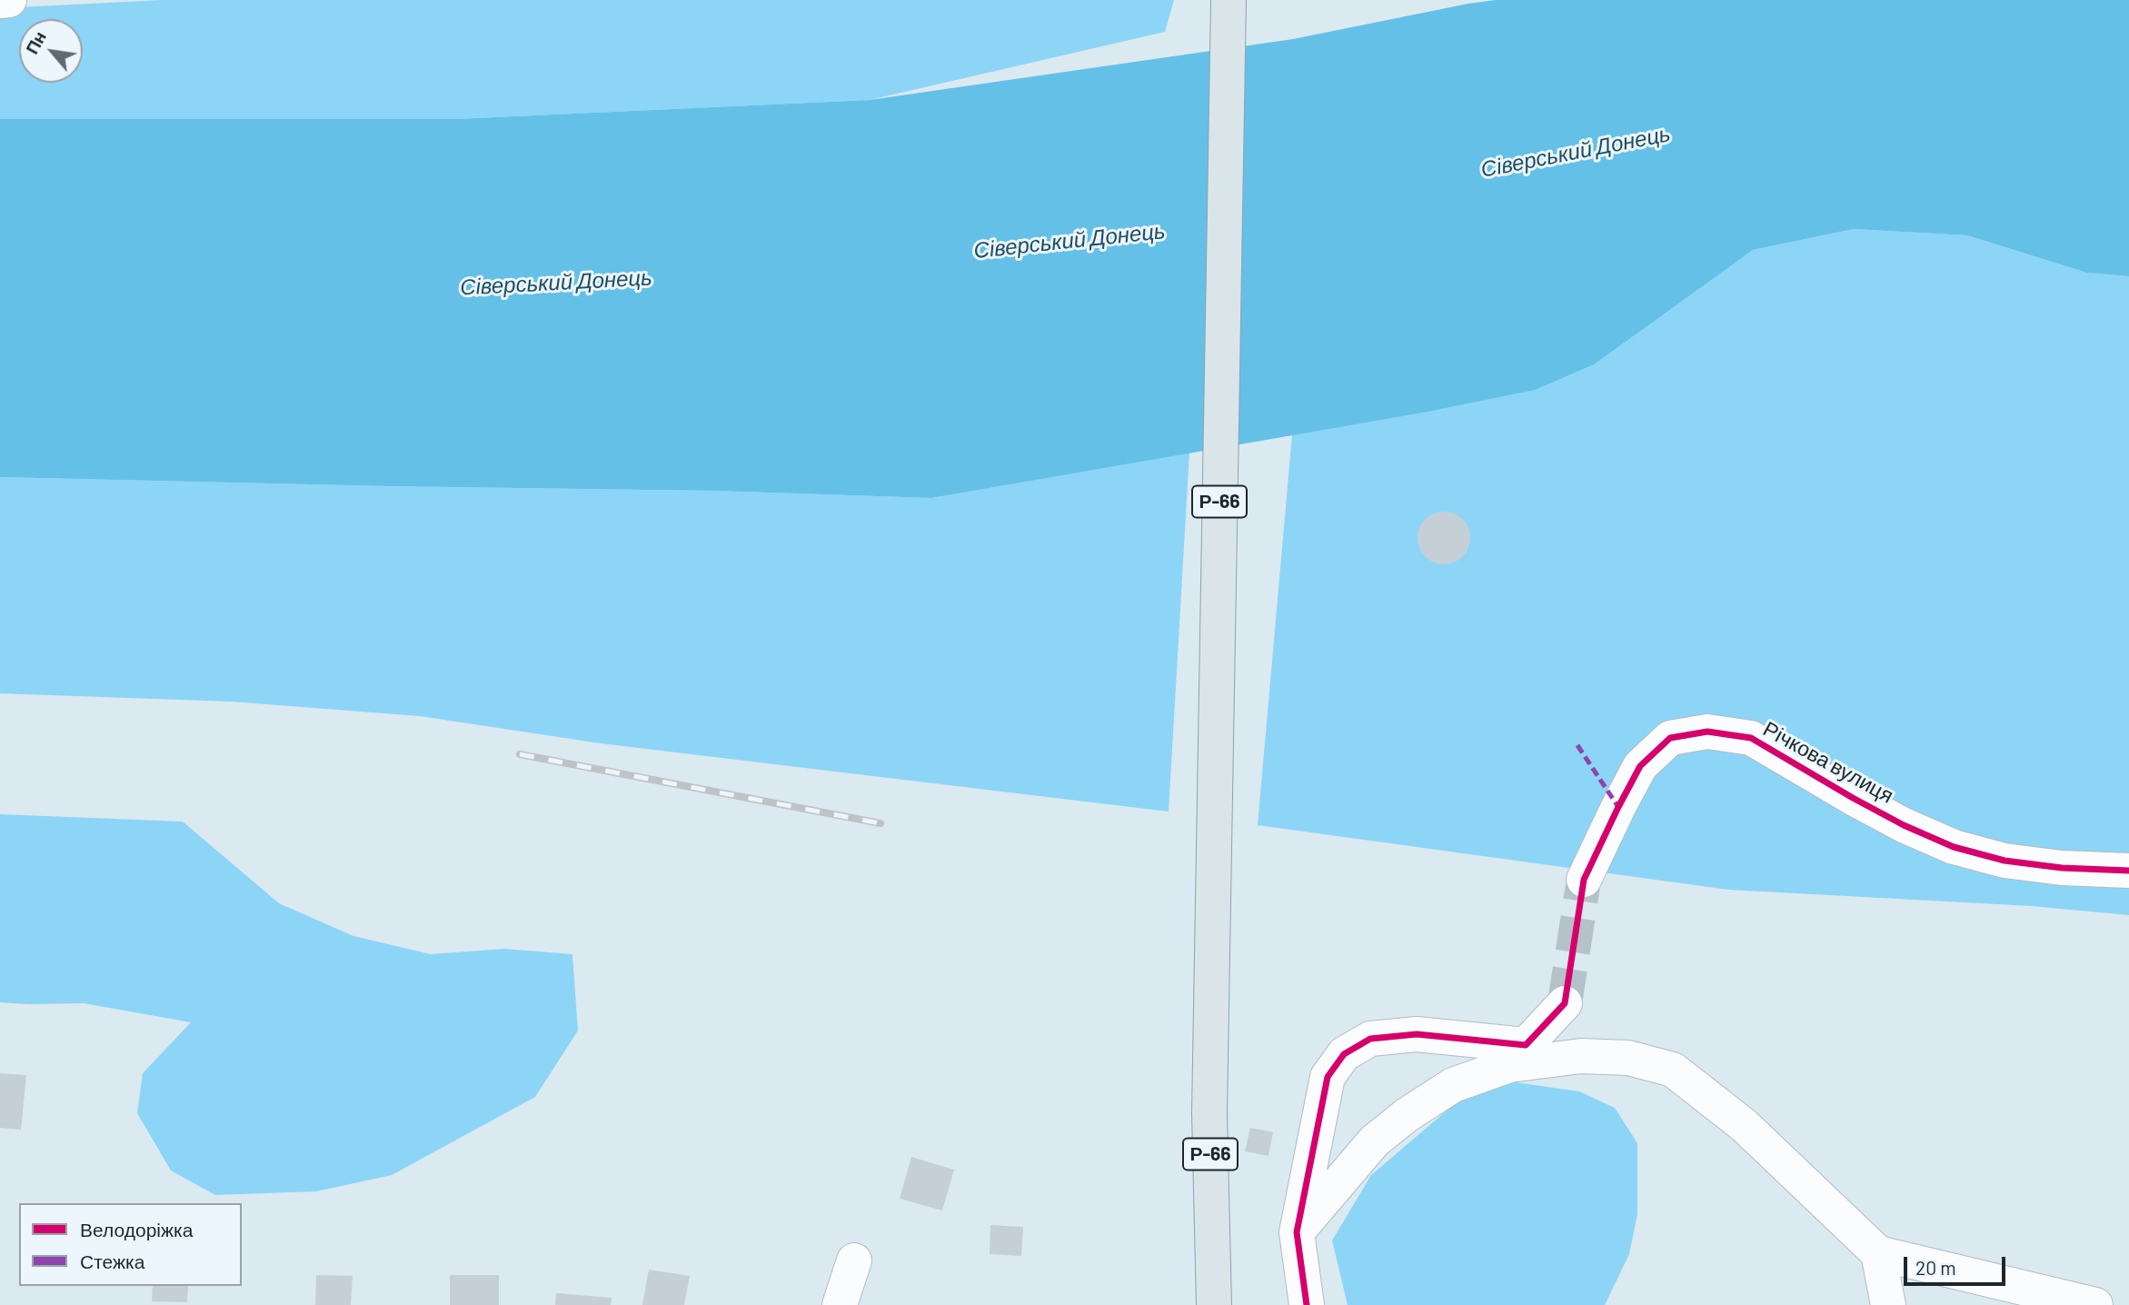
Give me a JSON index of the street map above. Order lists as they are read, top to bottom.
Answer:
{
  "streets": {
    "main road": ["Р-66"],
    "street": ["Річкова вулиця"]
  },
  "water": ["Сіверський Донець"],
  "legend": ["Велодоріжка", "Стежка"],
  "scale_bar": "20 m",
  "north": "top left"
}
